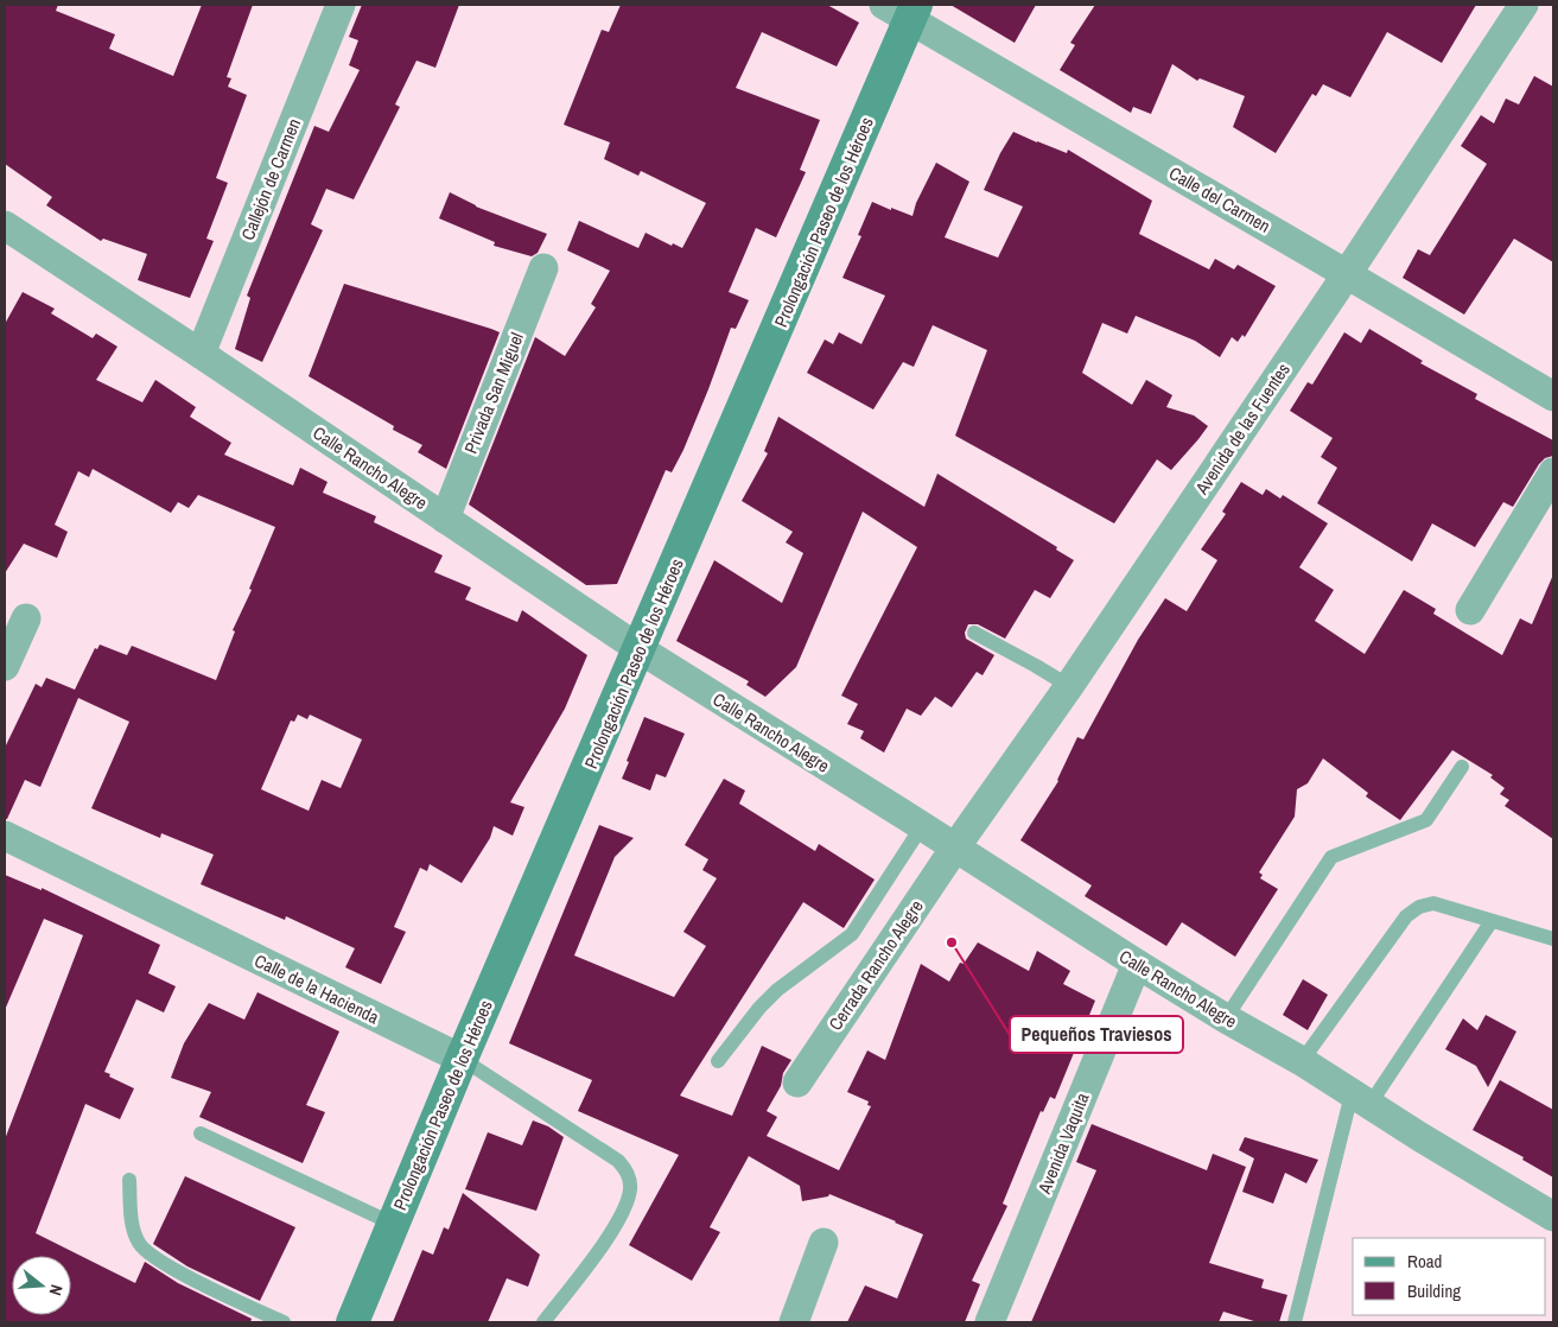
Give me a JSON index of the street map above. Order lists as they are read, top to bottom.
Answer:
{
  "streets": {
    "street": [
      "Callejón de Carmen",
      "Calle del Carmen",
      "Prolongación Paseo de los Héroes",
      "Privada San Miguel",
      "Avenida de las Fuentes",
      "Calle Rancho Alegre",
      "Cerrada Rancho Alegre",
      "Calle de la Hacienda",
      "Avenida Vaquita"
    ]
  },
  "crossings": [
    ["Callejón de Carmen", "Calle Rancho Alegre"],
    ["Calle del Carmen", "Prolongación Paseo de los Héroes"],
    ["Calle del Carmen", "Avenida de las Fuentes"],
    ["Prolongación Paseo de los Héroes", "Calle Rancho Alegre"],
    ["Prolongación Paseo de los Héroes", "Calle de la Hacienda"],
    ["Privada San Miguel", "Calle Rancho Alegre"],
    ["Avenida de las Fuentes", "Calle Rancho Alegre"],
    ["Avenida de las Fuentes", "Cerrada Rancho Alegre"],
    ["Calle Rancho Alegre", "Cerrada Rancho Alegre"],
    ["Calle Rancho Alegre", "Avenida Vaquita"]
  ],
  "places": ["Pequeños Traviesos"],
  "legend": ["Road", "Building"],
  "north": "right"
}
